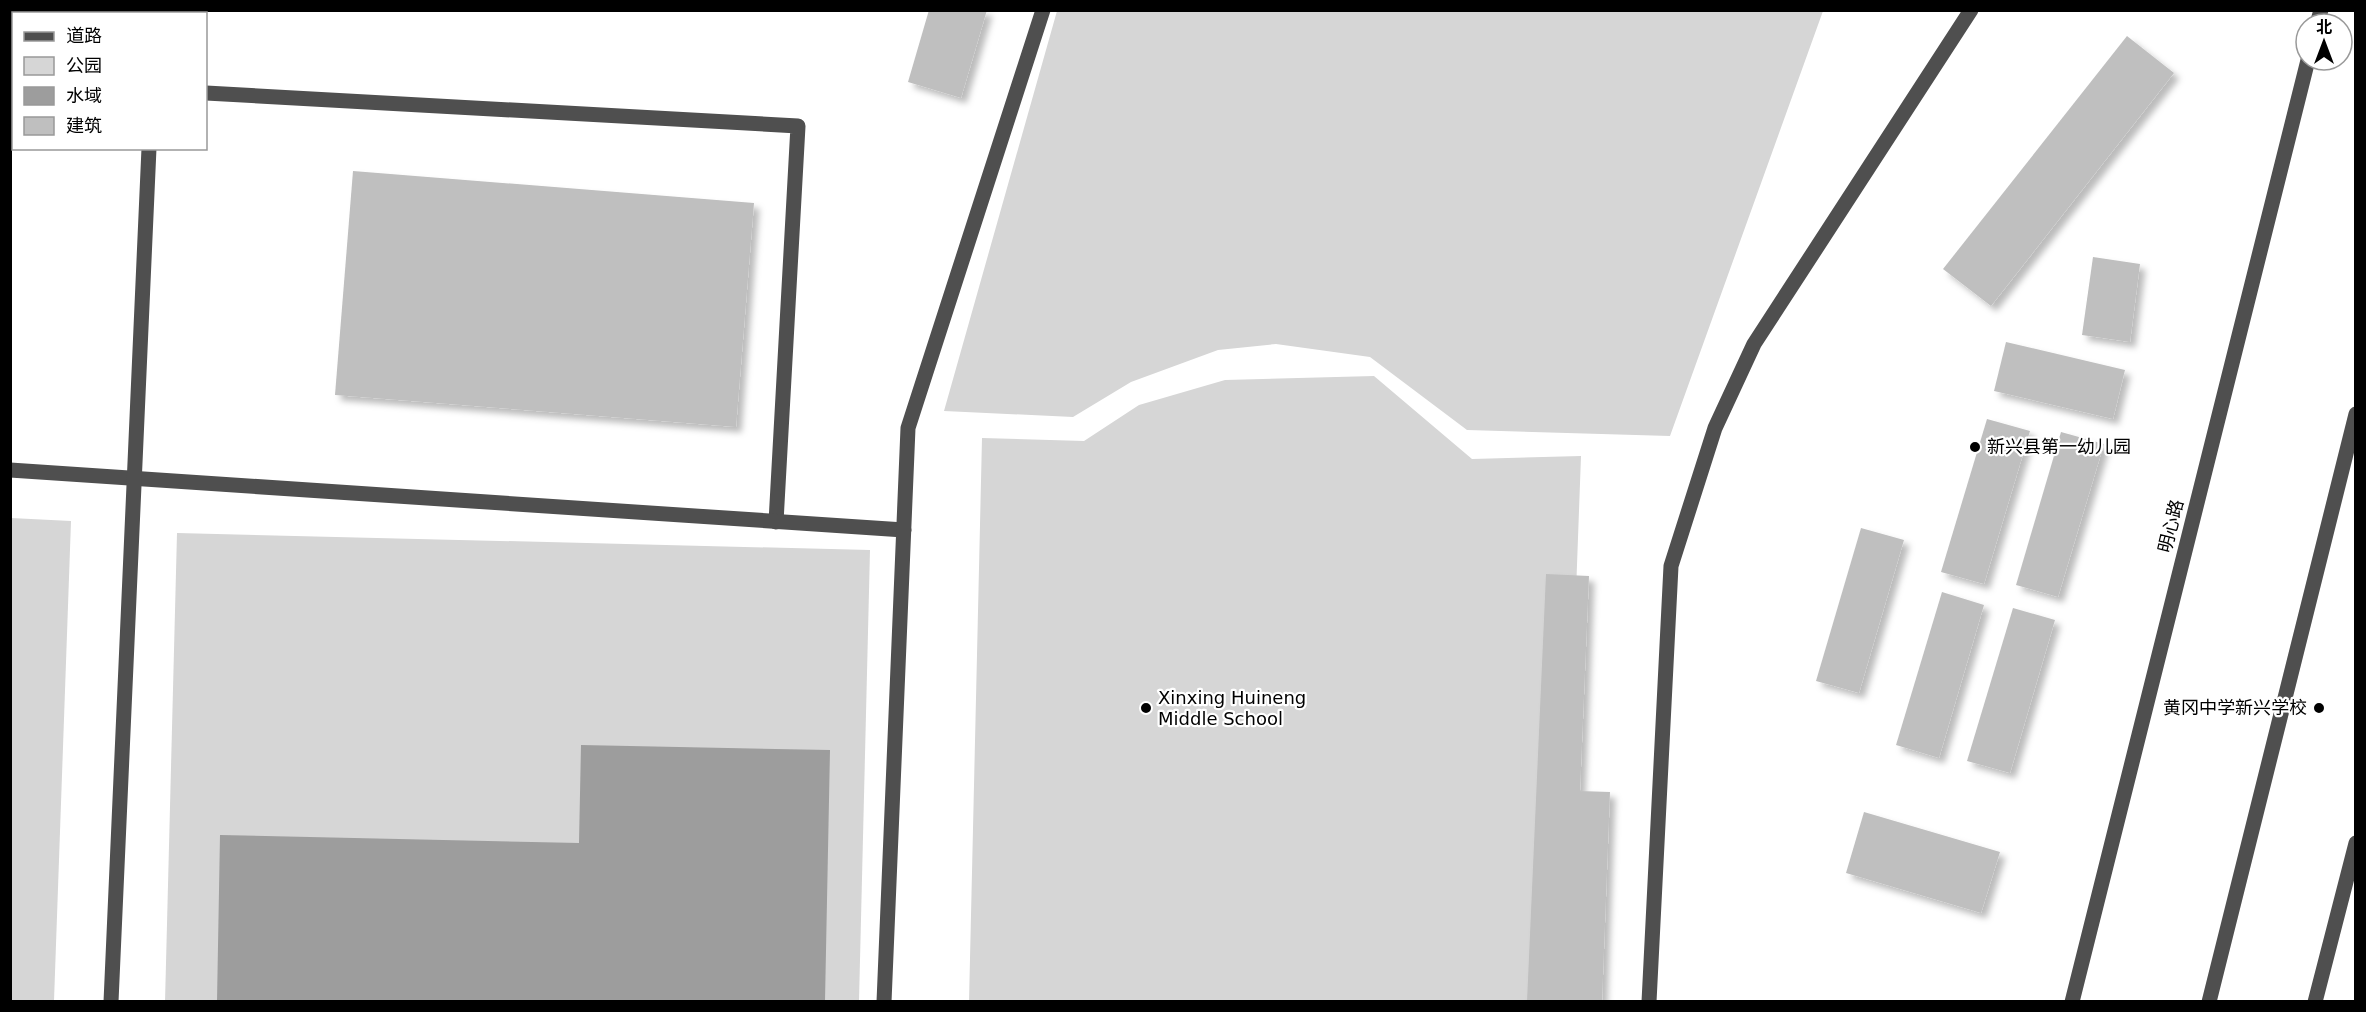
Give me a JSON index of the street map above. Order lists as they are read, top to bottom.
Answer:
{
  "streets": {
    "street": ["明心路"]
  },
  "places": ["新兴县第一幼儿园", "Xinxing Huineng Middle School", "黄冈中学新兴学校"],
  "legend": [
    "道路",
    "公园",
    "水域",
    "建筑"
  ],
  "north": "top"
}
